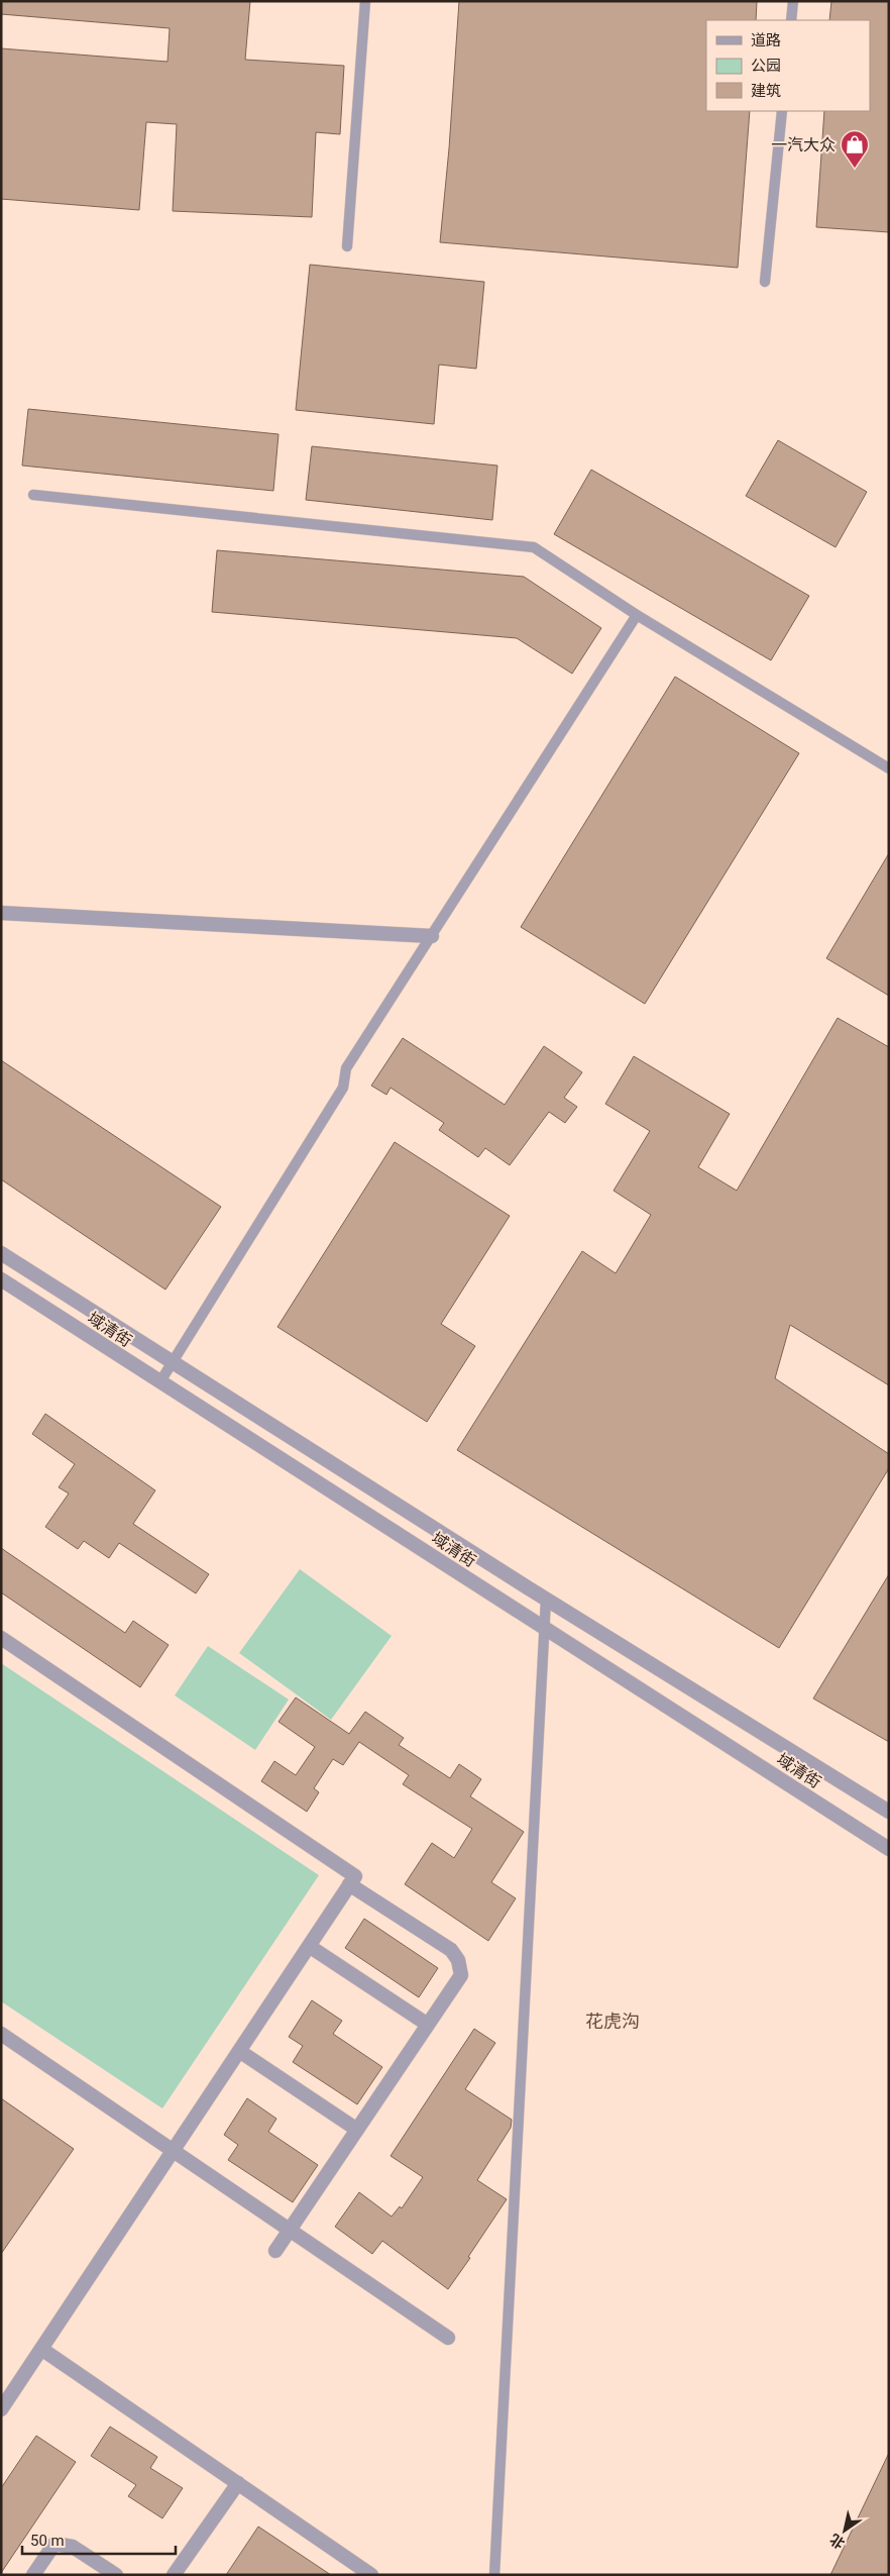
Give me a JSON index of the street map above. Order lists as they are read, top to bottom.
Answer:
{
  "streets": {
    "street": ["域清街"]
  },
  "districts": ["花虎沟"],
  "places": {
    "shop": ["一汽大众"]
  },
  "legend": ["道路", "公园", "建筑"],
  "scale_bar": "50 m",
  "north": "bottom left"
}
